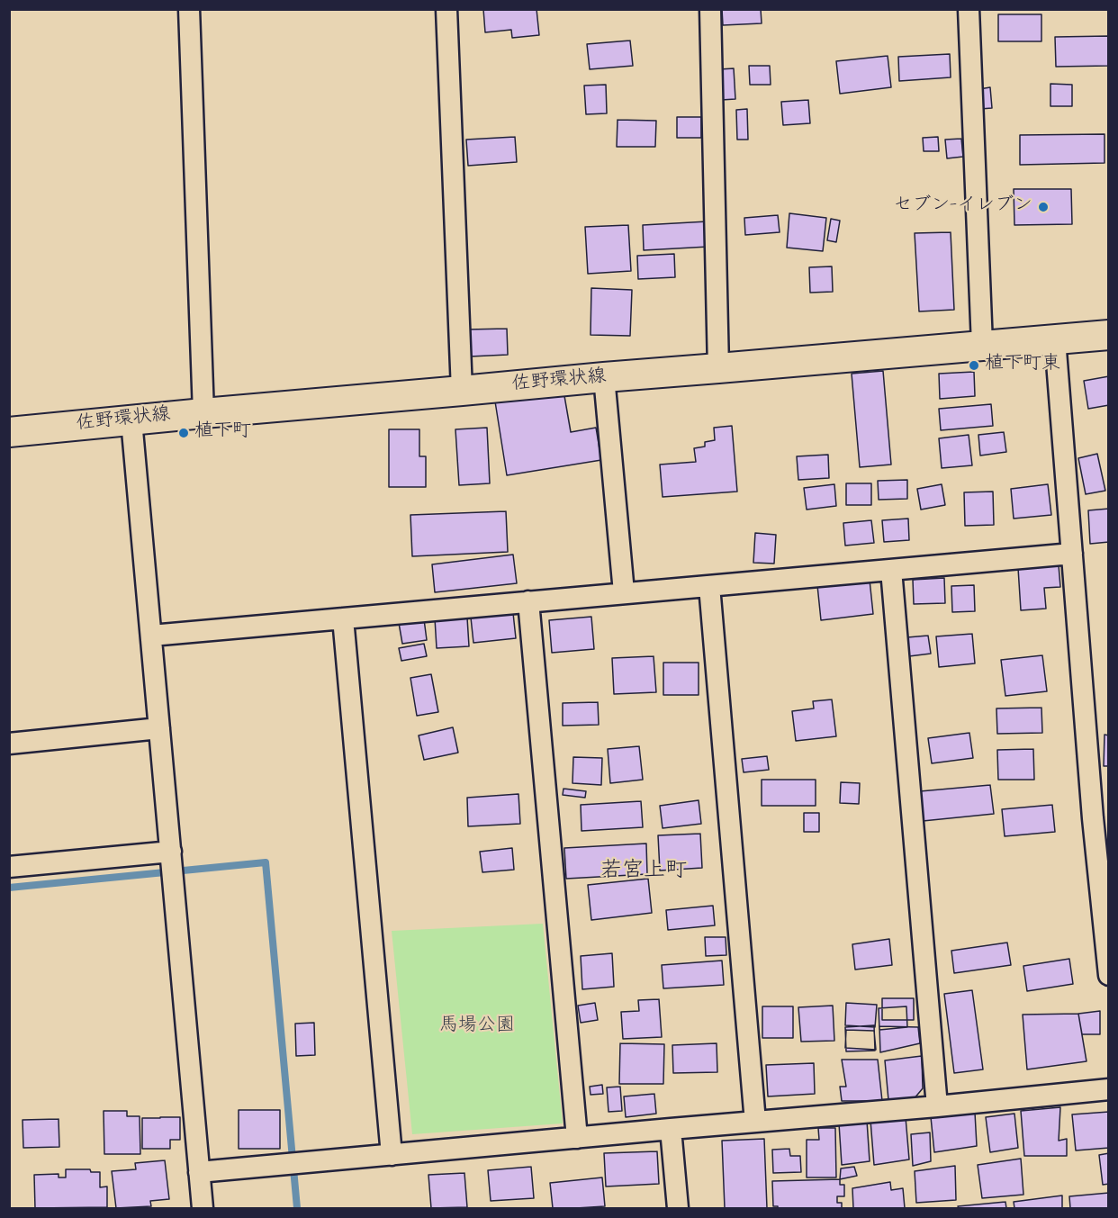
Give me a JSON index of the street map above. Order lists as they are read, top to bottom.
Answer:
{
  "streets": {
    "main road": ["佐野環状線"]
  },
  "districts": ["若宮上町"],
  "parks": ["馬場公園"],
  "places": ["セブン-イレブン", "植下町東", "植下町"]
}
